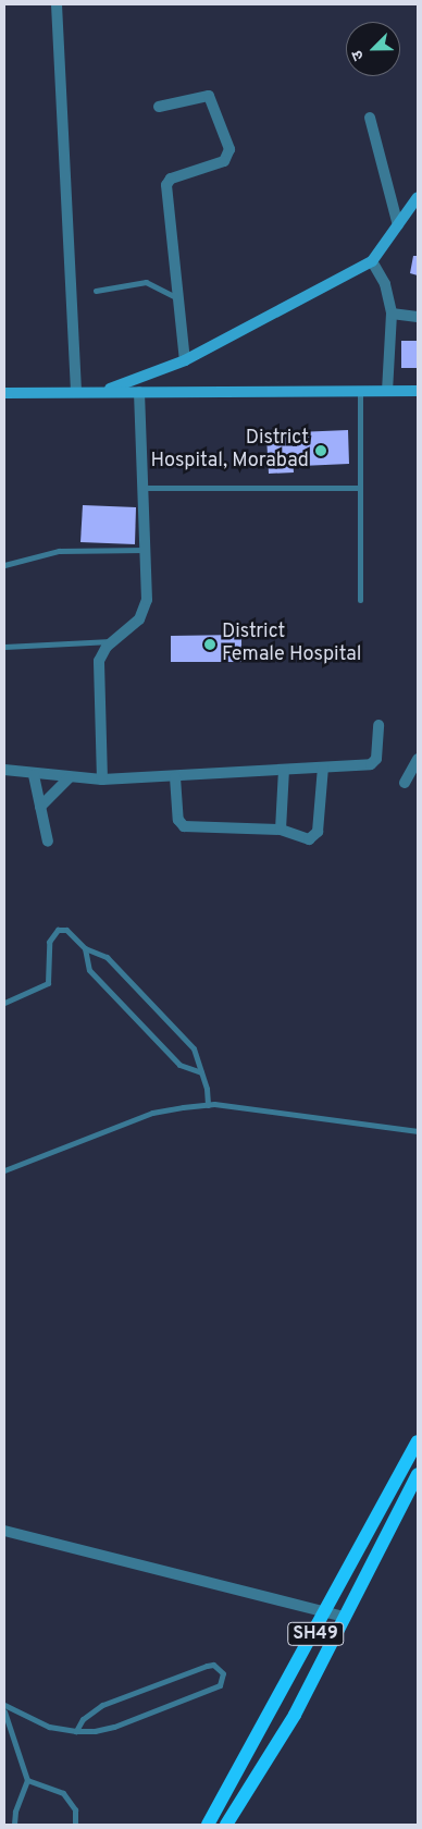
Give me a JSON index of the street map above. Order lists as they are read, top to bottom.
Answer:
{
  "streets": {
    "main road": ["SH49"]
  },
  "places": ["District Hospital, Morabad", "District Female Hospital"],
  "north": "bottom left"
}
